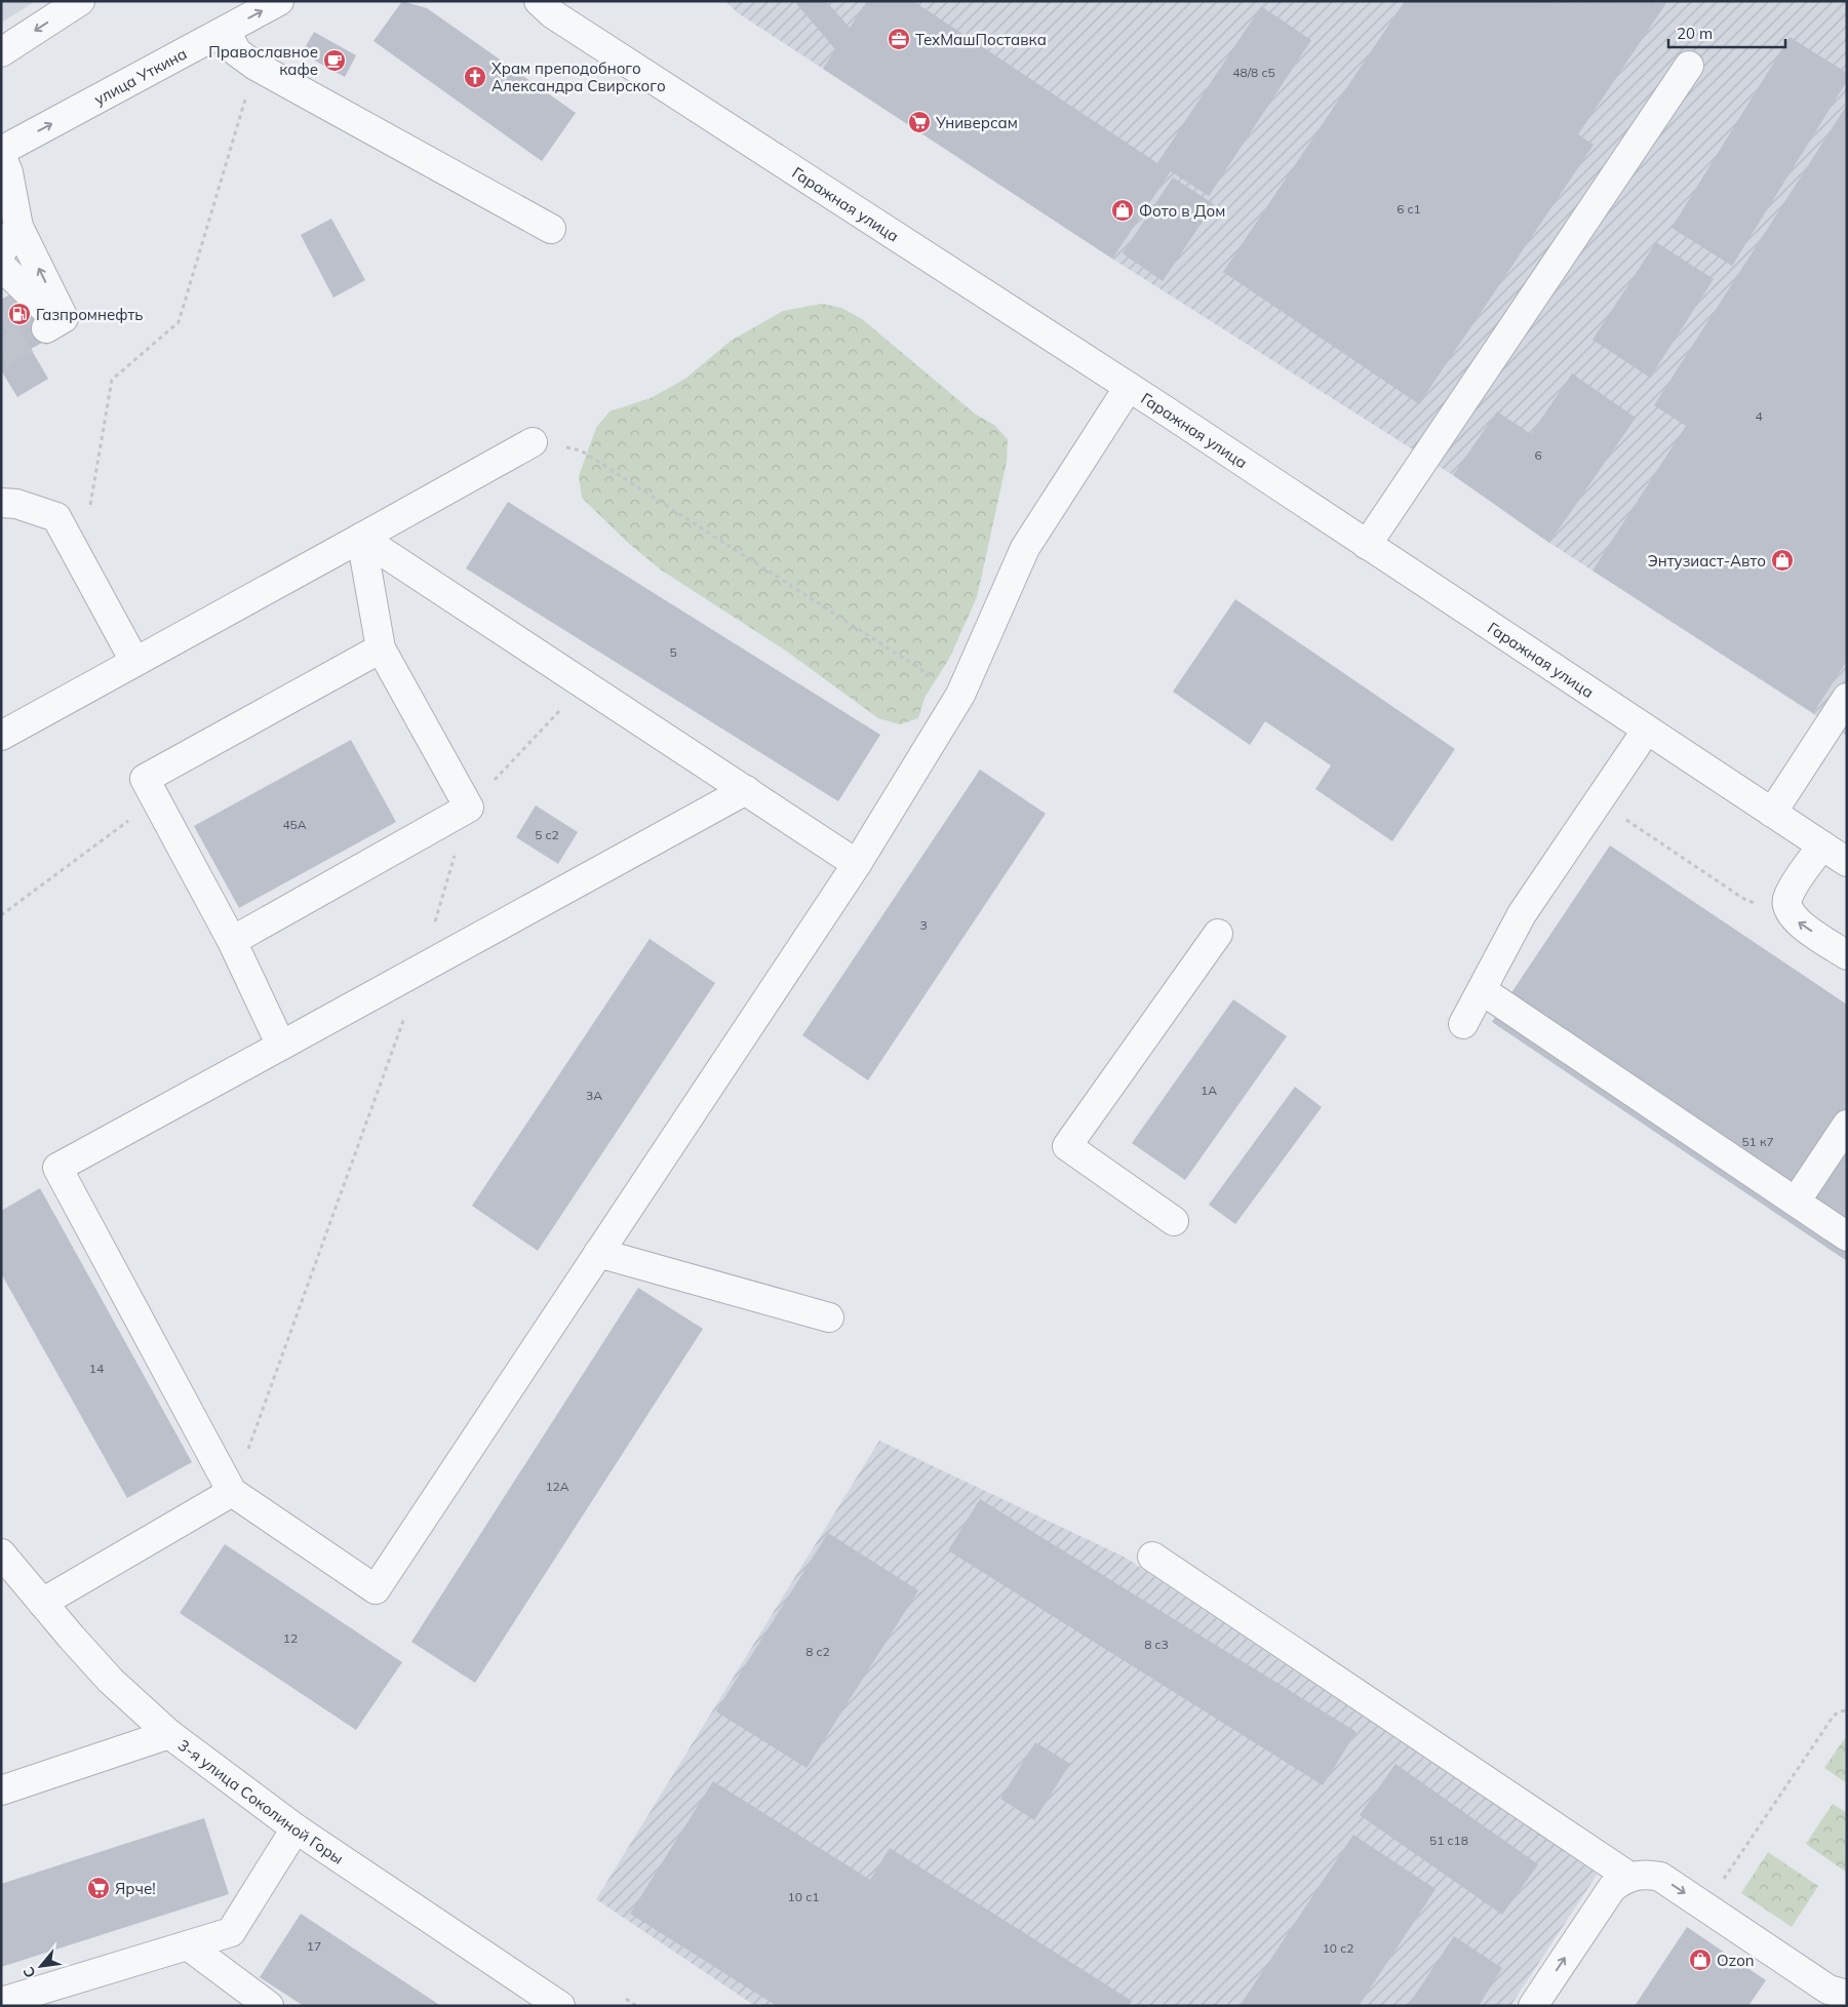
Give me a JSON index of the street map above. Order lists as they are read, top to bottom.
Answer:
{
  "streets": {
    "street": ["улица Уткина", "Гаражная улица", "3-я улица Соколиной Горы"]
  },
  "one_way": ["улица Уткина"],
  "places": {
    "office": ["ТехМашПоставка"],
    "cafe": ["Православное кафе"],
    "church": ["Храм преподобного Александра Свирского"],
    "supermarket": ["Универсам", "Ярче!"],
    "shop": ["Фото в Дом", "Энтузиаст-Авто", "Ozon"],
    "fuel station": ["Газпромнефть"]
  },
  "house_numbers": [
    "48/8 с5",
    "6 с1",
    "4",
    "6",
    "5",
    "45А",
    "5 с2",
    "3",
    "1А",
    "3А",
    "51 к7",
    "14",
    "12А",
    "12",
    "8 c3",
    "8 c2",
    "51 c18",
    "10 с1",
    "17",
    "10 c2"
  ],
  "scale_bar": "20 m",
  "north": "bottom left"
}
